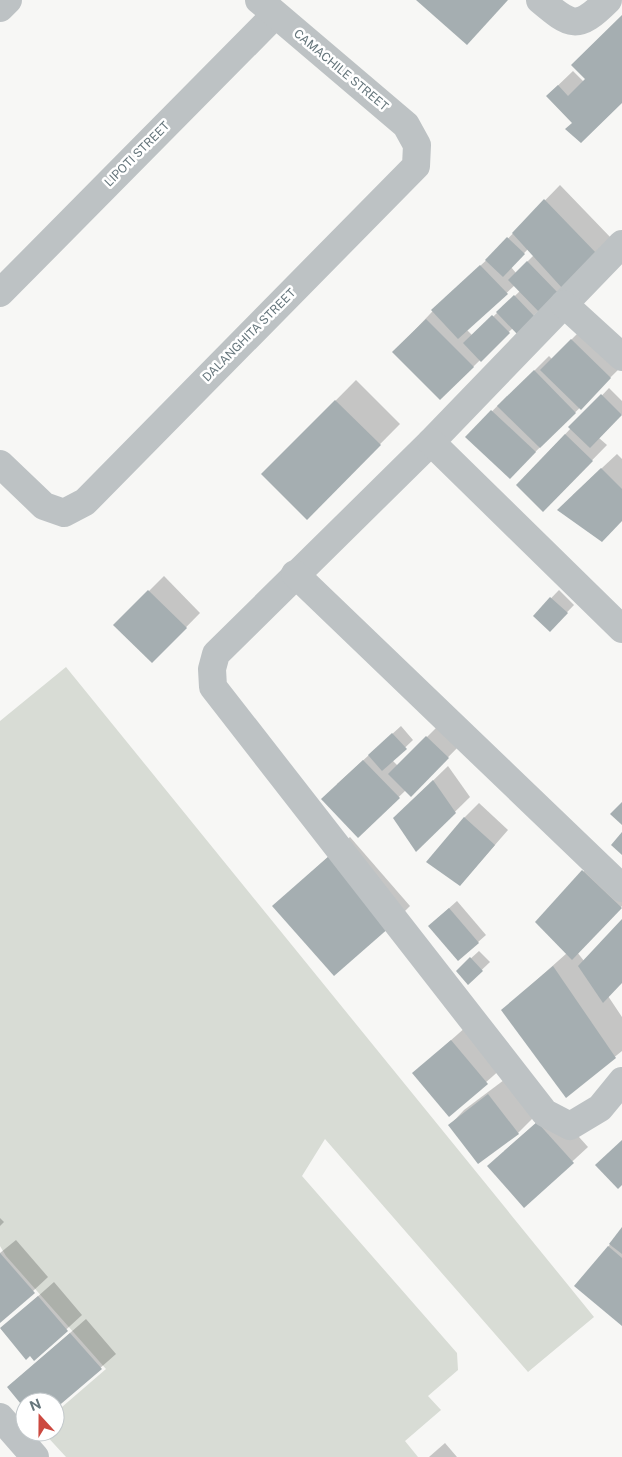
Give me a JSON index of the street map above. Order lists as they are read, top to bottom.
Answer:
{
  "streets": {
    "street": ["CAMACHILE STREET", "LIPOTI STREET", "DALANGHITA STREET"]
  },
  "crossings": [
    ["CAMACHILE STREET", "LIPOTI STREET"],
    ["CAMACHILE STREET", "DALANGHITA STREET"]
  ],
  "north": "top"
}
